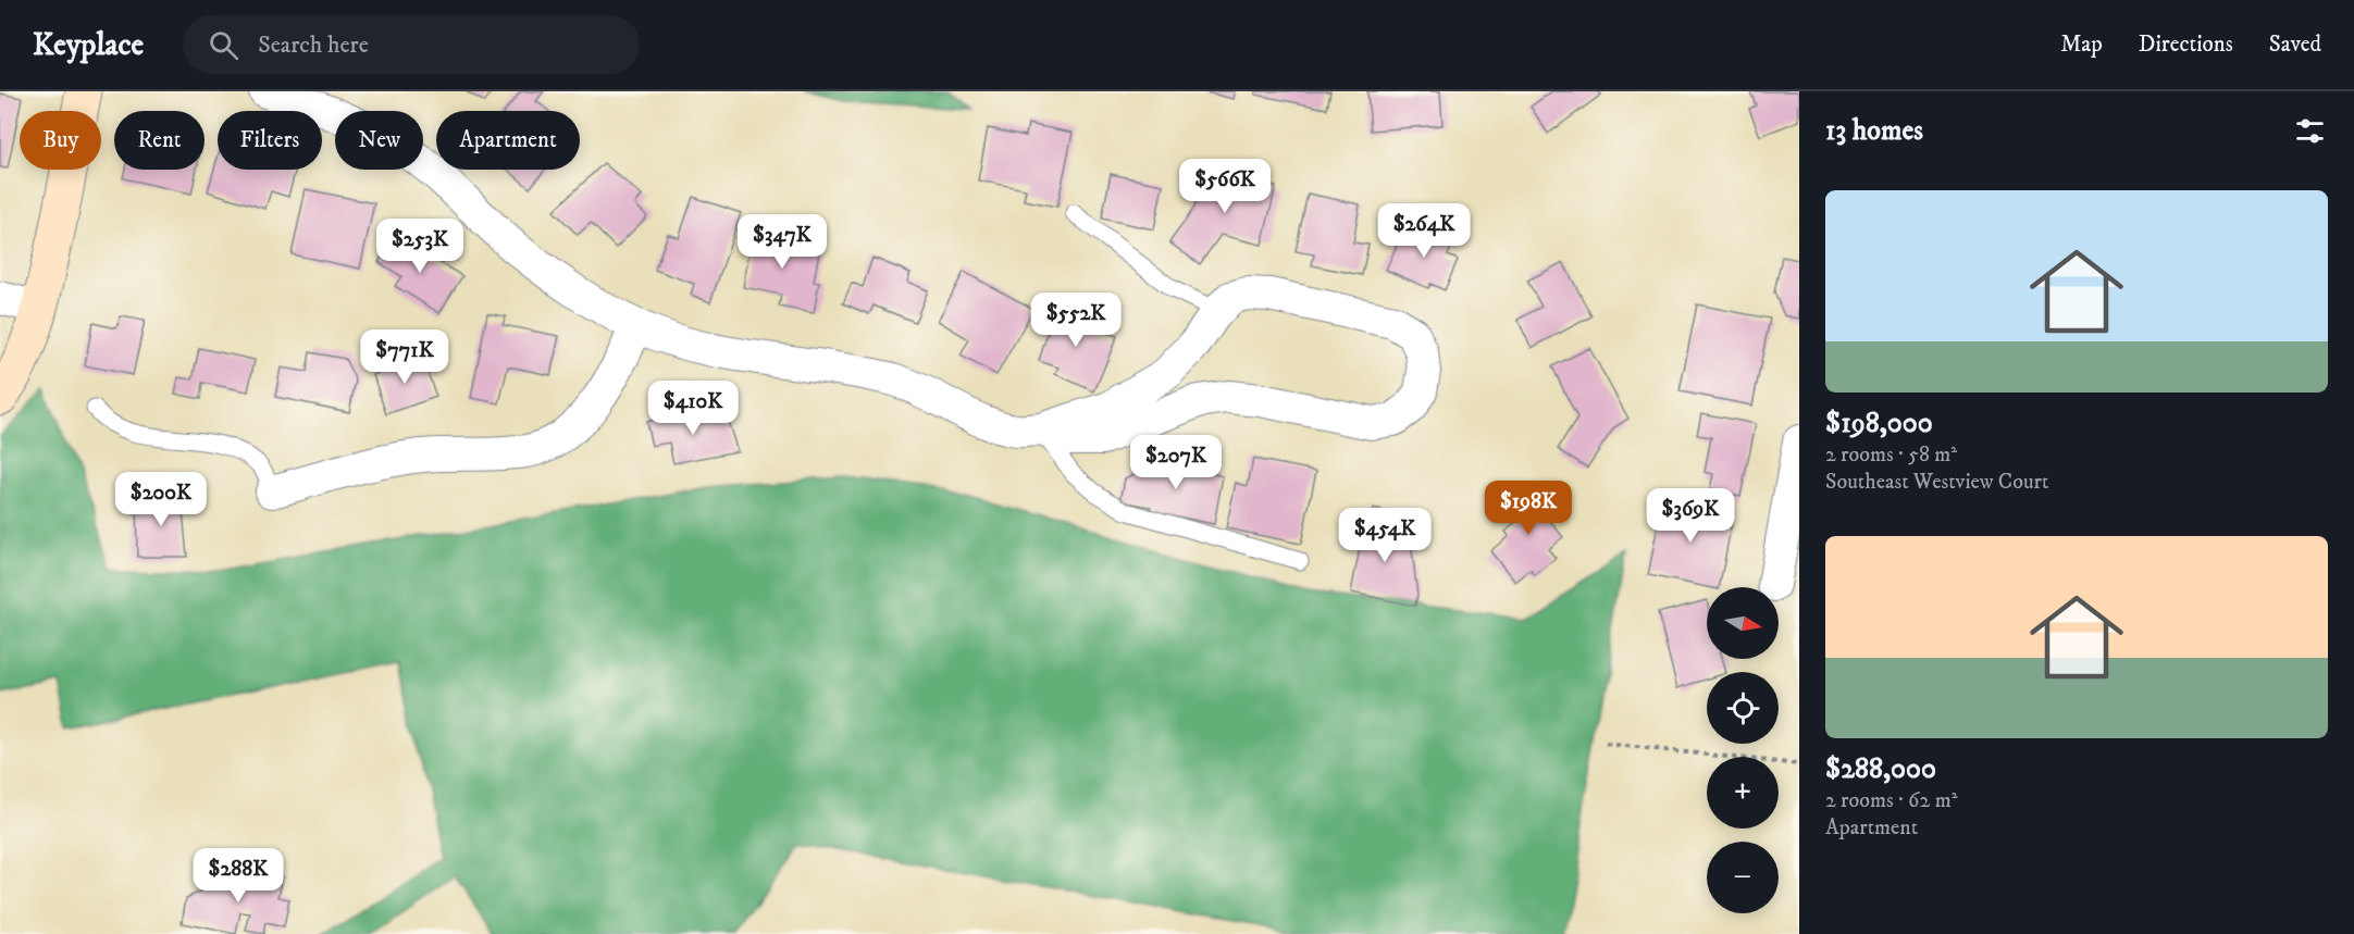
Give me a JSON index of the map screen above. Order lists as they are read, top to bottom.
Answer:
{
  "north": "right",
  "page": {
    "header": "Keyplace",
    "search": "Search here",
    "nav": ["Map", "Directions", "Saved"],
    "heading": "13 homes",
    "chip": [
      "Buy",
      "Rent",
      "Filters",
      "New",
      "Apartment"
    ],
    "price": [
      "$566K",
      "$264K",
      "$347K",
      "$253K",
      "$552K",
      "$771K",
      "$410K",
      "$207K",
      "$200K",
      "$198K",
      "$369K",
      "$454K",
      "$288K"
    ],
    "list": [
      {
        "name": "$198,000",
        "note": "2 rooms · 58 m² · Southeast Westview Court"
      },
      {
        "name": "$288,000",
        "note": "2 rooms · 62 m² · Apartment"
      }
    ],
    "map_buttons": ["+", "−"]
  }
}
